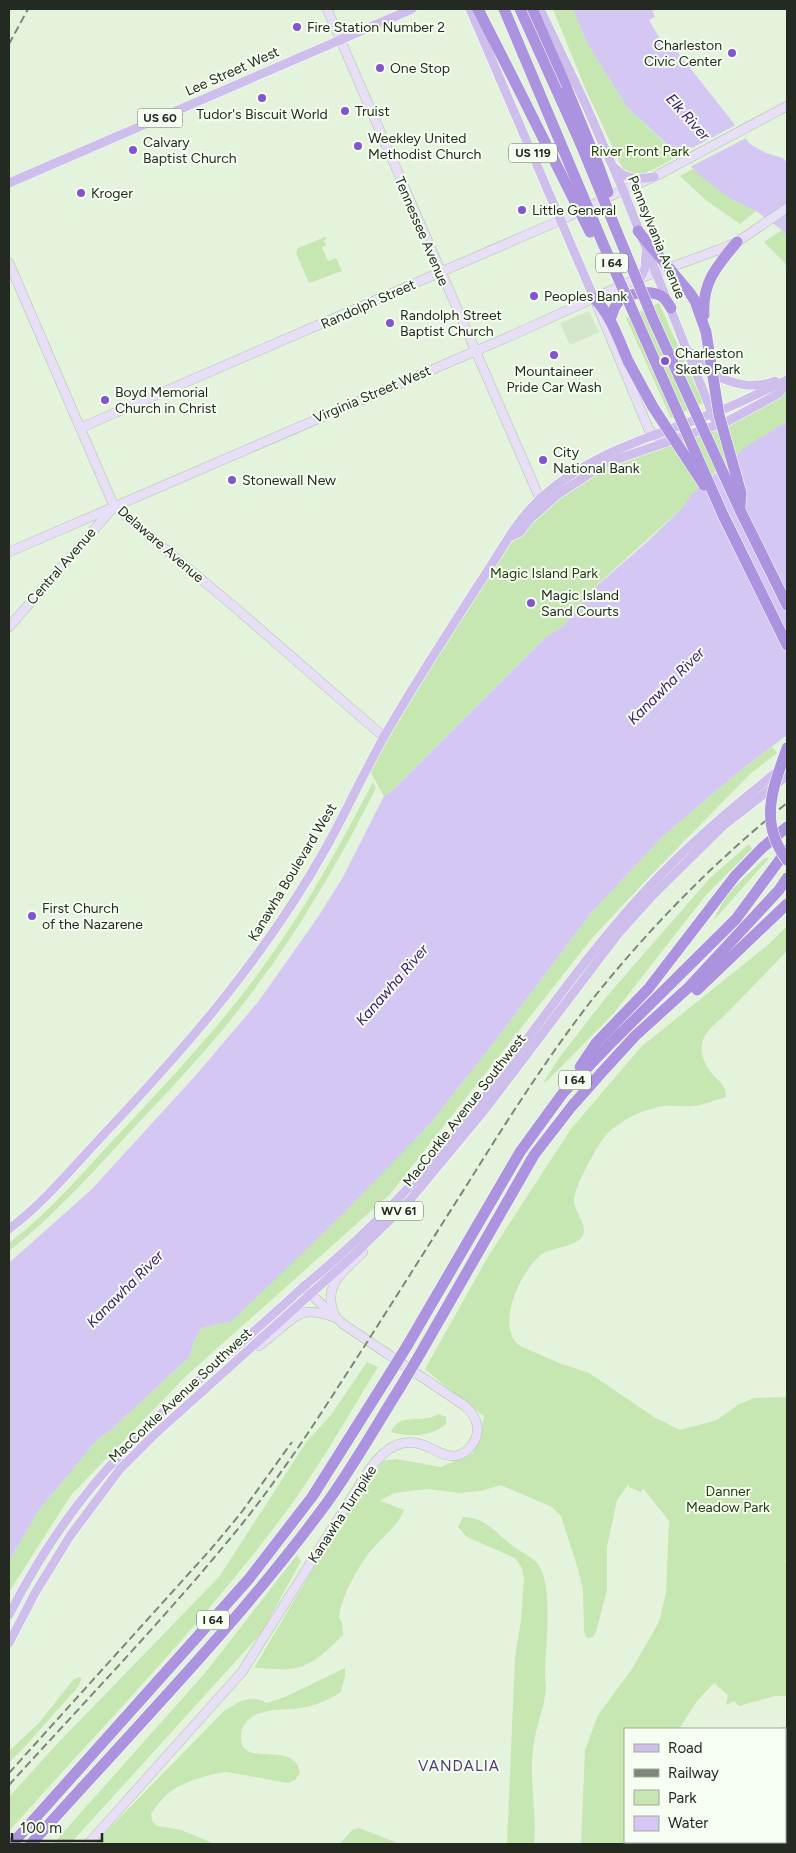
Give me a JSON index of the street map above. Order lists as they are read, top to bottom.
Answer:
{
  "streets": {
    "highway": ["US 119", "I 64"],
    "main road": [
      "Lee Street West",
      "US 60",
      "Tennessee Avenue",
      "Pennsylvania Avenue",
      "Randolph Street",
      "Virginia Street West",
      "Delaware Avenue",
      "Central Avenue",
      "Kanawha Boulevard West",
      "MacCorkle Avenue Southwest",
      "WV 61",
      "Kanawha Turnpike"
    ]
  },
  "crossings": [
    ["Lee Street West", "Tennessee Avenue"],
    ["US 119", "I 64"],
    ["US 119", "Randolph Street"],
    ["US 119", "Virginia Street West"],
    ["Tennessee Avenue", "Randolph Street"],
    ["Tennessee Avenue", "Virginia Street West"],
    ["Tennessee Avenue", "Kanawha Boulevard West"],
    ["Pennsylvania Avenue", "Randolph Street"],
    ["Pennsylvania Avenue", "Virginia Street West"],
    ["Pennsylvania Avenue", "Kanawha Boulevard West"],
    ["I 64", "Virginia Street West"],
    ["Randolph Street", "Delaware Avenue"],
    ["Virginia Street West", "Delaware Avenue"],
    ["Virginia Street West", "Central Avenue"],
    ["Delaware Avenue", "Central Avenue"],
    ["Delaware Avenue", "Kanawha Boulevard West"],
    ["MacCorkle Avenue Southwest", "Kanawha Turnpike"]
  ],
  "districts": ["VANDALIA"],
  "water": ["Elk River", "Kanawha River"],
  "parks": ["River Front Park", "Magic Island Park", "Danner Meadow Park"],
  "places": [
    "Fire Station Number 2",
    "Charleston Civic Center",
    "One Stop",
    "Tudor's Biscuit World",
    "Truist",
    "Weekley United Methodist Church",
    "Calvary Baptist Church",
    "Kroger",
    "Little General",
    "Peoples Bank",
    "Randolph Street Baptist Church",
    "Mountaineer Pride Car Wash",
    "Charleston Skate Park",
    "Boyd Memorial Church in Christ",
    "City National Bank",
    "Stonewall New",
    "Magic Island Sand Courts",
    "First Church of the Nazarene"
  ],
  "legend": [
    "Road",
    "Railway",
    "Park",
    "Water"
  ],
  "scale_bar": "100 m"
}
